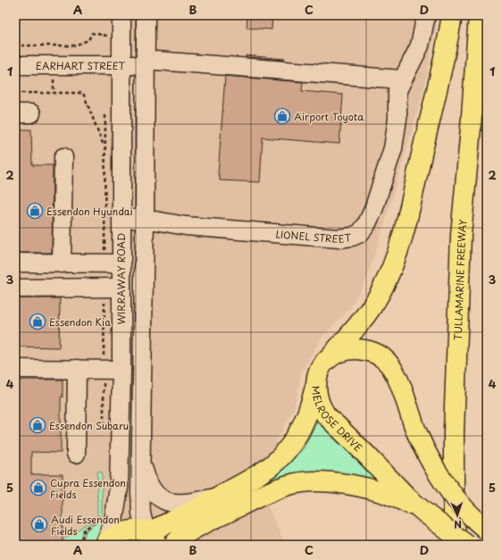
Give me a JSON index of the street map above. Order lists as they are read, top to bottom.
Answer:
{
  "streets": {
    "main road": ["TULLAMARINE FREEWAY", "MELROSE DRIVE"],
    "street": ["EARHART STREET", "LIONEL STREET", "WIRRAWAY ROAD"]
  },
  "crossings": [
    ["EARHART STREET", "LIONEL STREET"],
    ["EARHART STREET", "WIRRAWAY ROAD"],
    ["LIONEL STREET", "WIRRAWAY ROAD"]
  ],
  "places": {
    "shop": [
      "Airport Toyota",
      "Essendon Hyundai",
      "Essendon Kia",
      "Essendon Subaru",
      "Cupra Essendon Fields",
      "Audi Essendon Fields"
    ]
  },
  "north": "bottom",
  "grid": {
    "columns": [
      "A",
      "B",
      "C",
      "D"
    ],
    "rows": [
      "1",
      "2",
      "3",
      "4",
      "5"
    ]
  }
}
